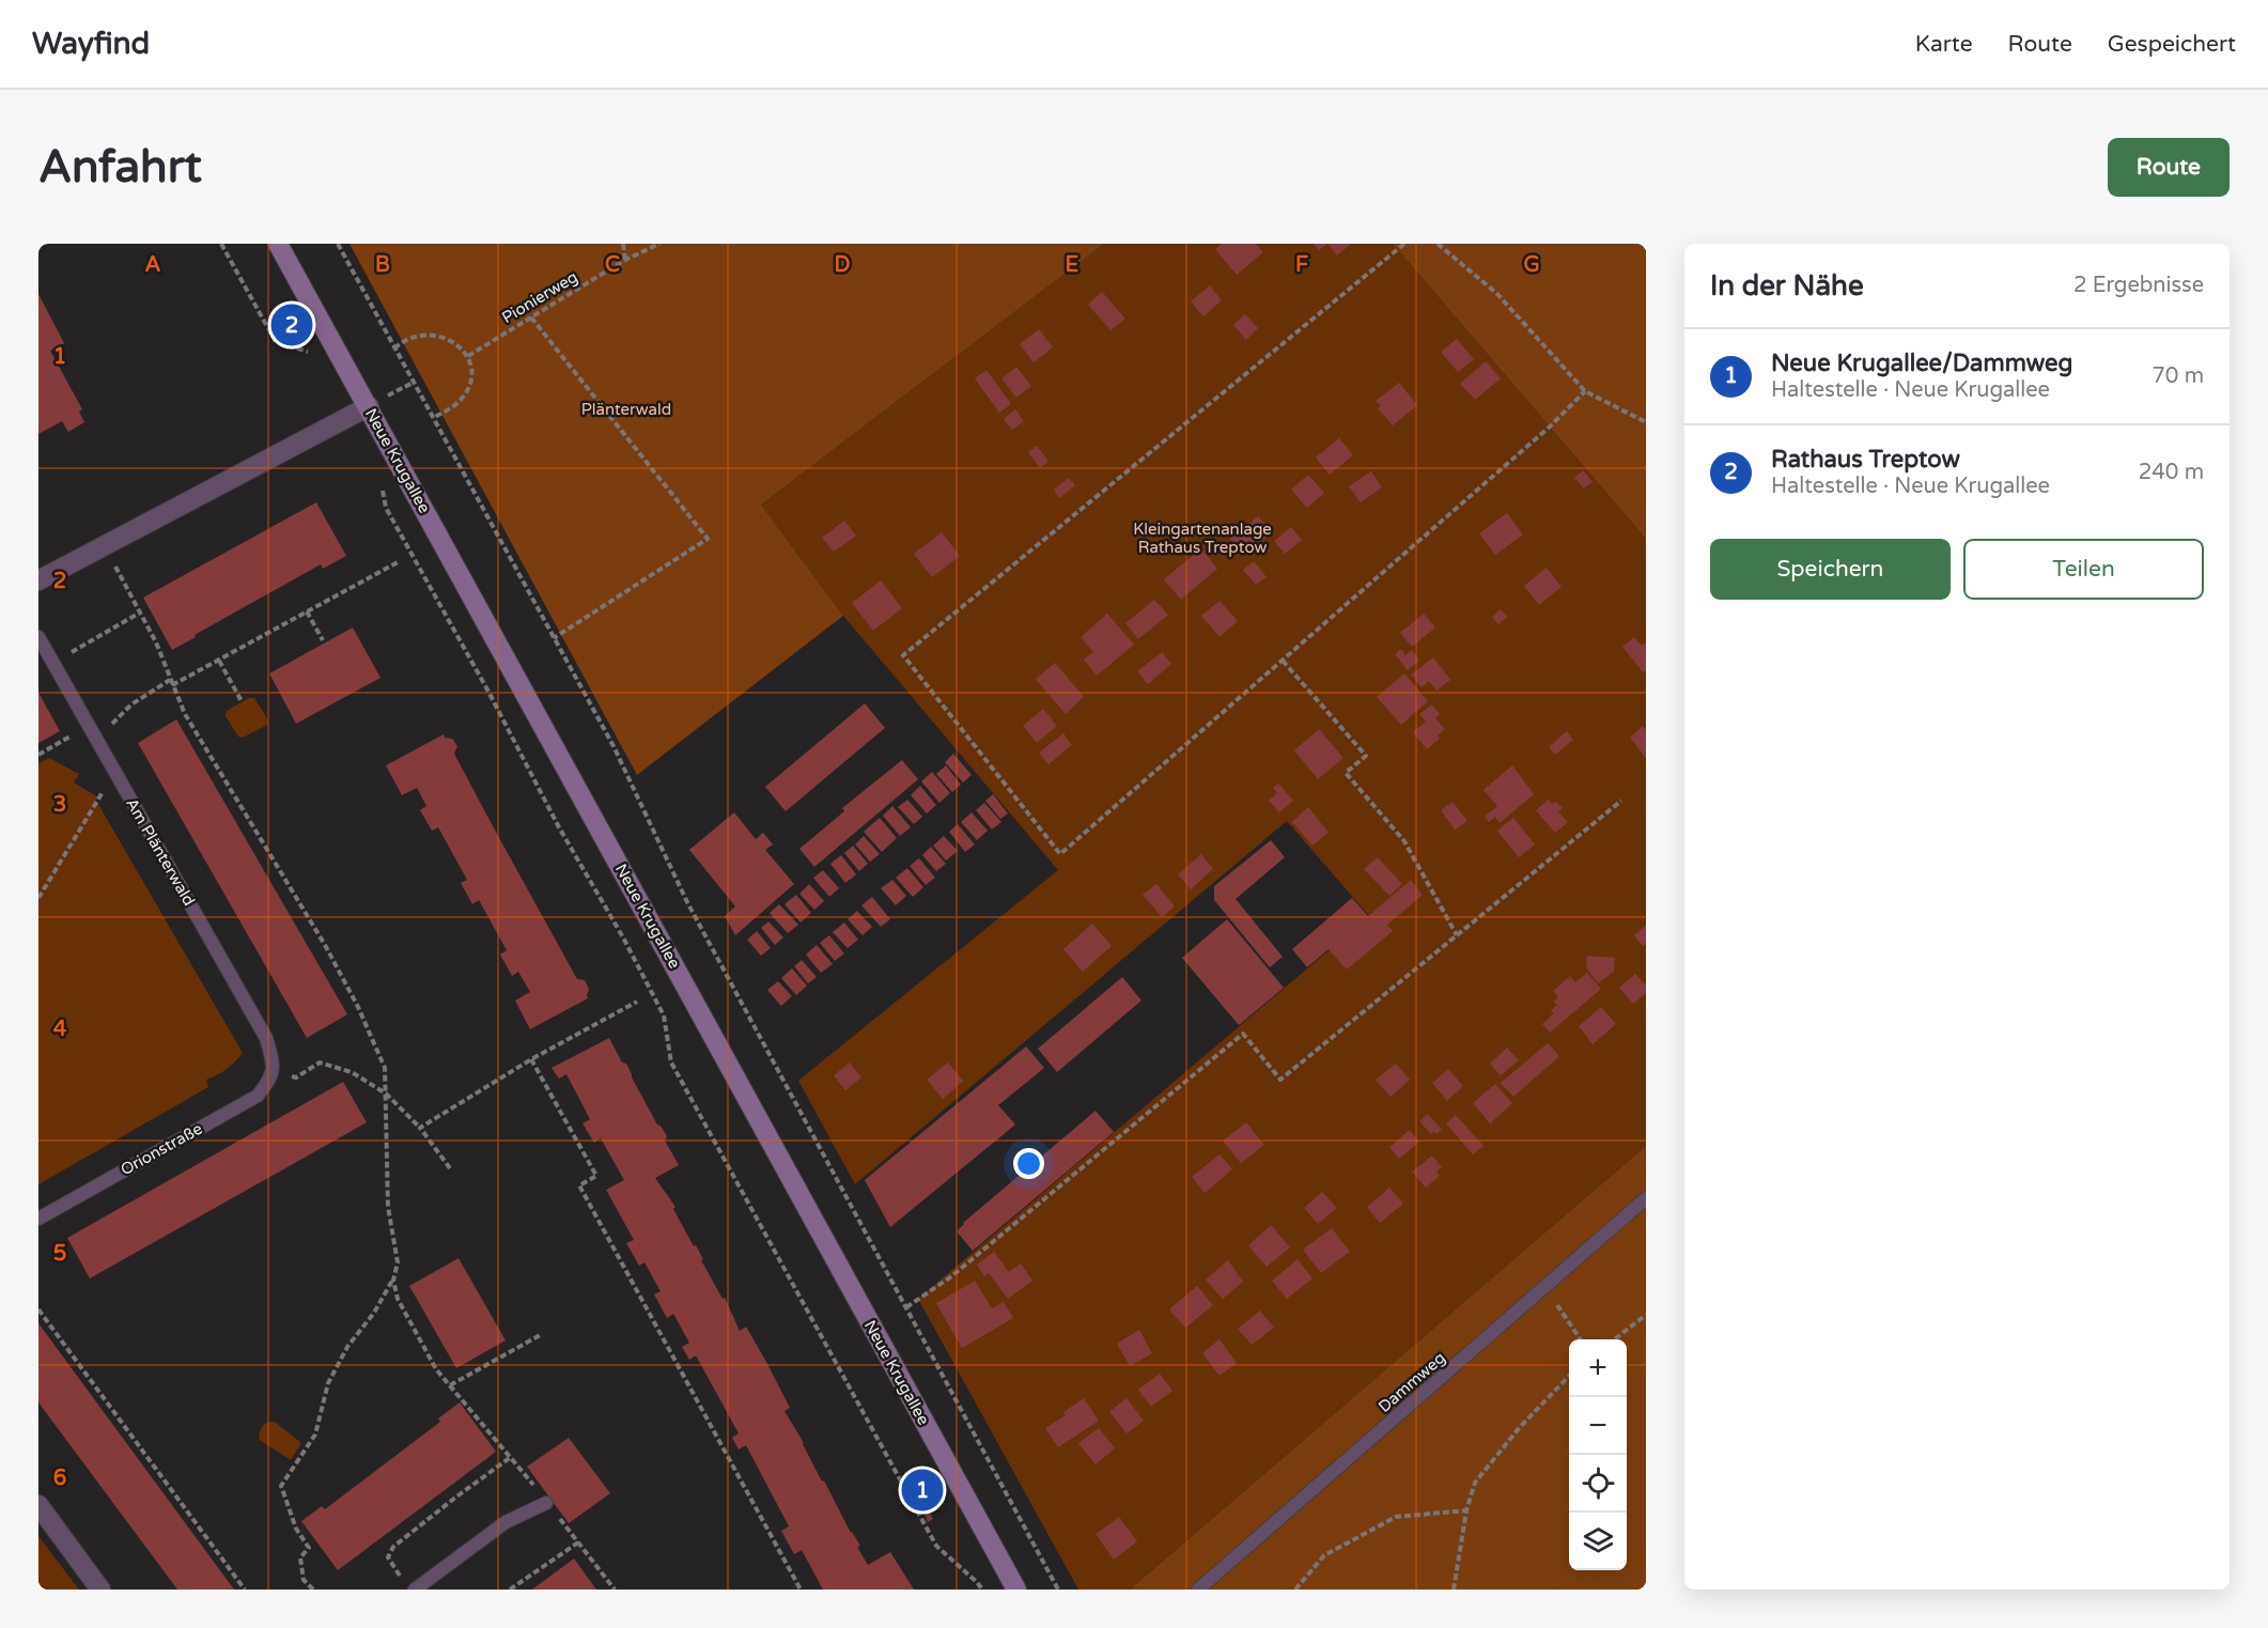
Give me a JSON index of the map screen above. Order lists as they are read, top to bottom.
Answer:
{
  "streets": {
    "street": ["Neue Krugallee"],
    "lane": ["Am Plänterwald", "Orionstraße", "Dammweg"],
    "path": ["Pionierweg"]
  },
  "crossings": [
    ["Am Plänterwald", "Orionstraße"]
  ],
  "parks": ["Plänterwald", "Kleingartenanlage Rathaus Treptow"],
  "page": {
    "header": "Wayfind",
    "nav": ["Karte", "Route", "Gespeichert"],
    "buttons": [
      "Route",
      ["Speichern", "Teilen"]
    ],
    "title": "Anfahrt",
    "heading": ["In der Nähe", "2 Ergebnisse"],
    "pins": ["2", "1"],
    "list": [
      {
        "mark": "1",
        "name": "Neue Krugallee/Dammweg",
        "note": "Haltestelle · Neue Krugallee",
        "value": "70 m"
      },
      {
        "mark": "2",
        "name": "Rathaus Treptow",
        "note": "Haltestelle · Neue Krugallee",
        "value": "240 m"
      }
    ],
    "map_buttons": ["+", "−"]
  },
  "grid": {
    "columns": [
      "A",
      "B",
      "C",
      "D",
      "E",
      "F",
      "G"
    ],
    "rows": [
      "1",
      "2",
      "3",
      "4",
      "5",
      "6"
    ]
  }
}
